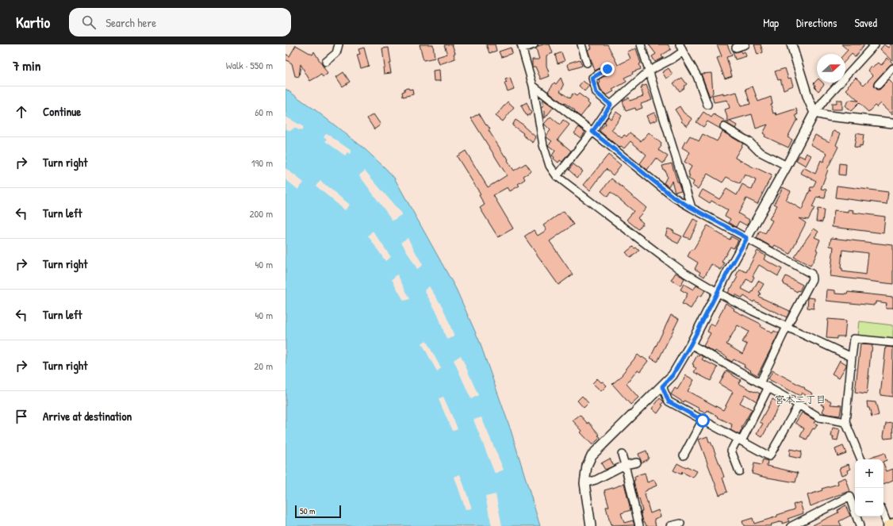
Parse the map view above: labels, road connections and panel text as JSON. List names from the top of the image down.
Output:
{
  "districts": ["宮本二丁目"],
  "scale_bar": "50 m",
  "north": "right",
  "page": {
    "header": "Kartio",
    "search": "Search here",
    "nav": ["Map", "Directions", "Saved"],
    "heading": ["7 min", "Walk · 550 m"],
    "list": [
      ["Continue", "60 m"],
      ["Turn right", "190 m"],
      ["Turn left", "200 m"],
      ["Turn right", "40 m"],
      ["Turn left", "40 m"],
      ["Turn right", "20 m"],
      "Arrive at destination"
    ],
    "map_buttons": ["+", "−"],
    "scale": "50 m"
  }
}
